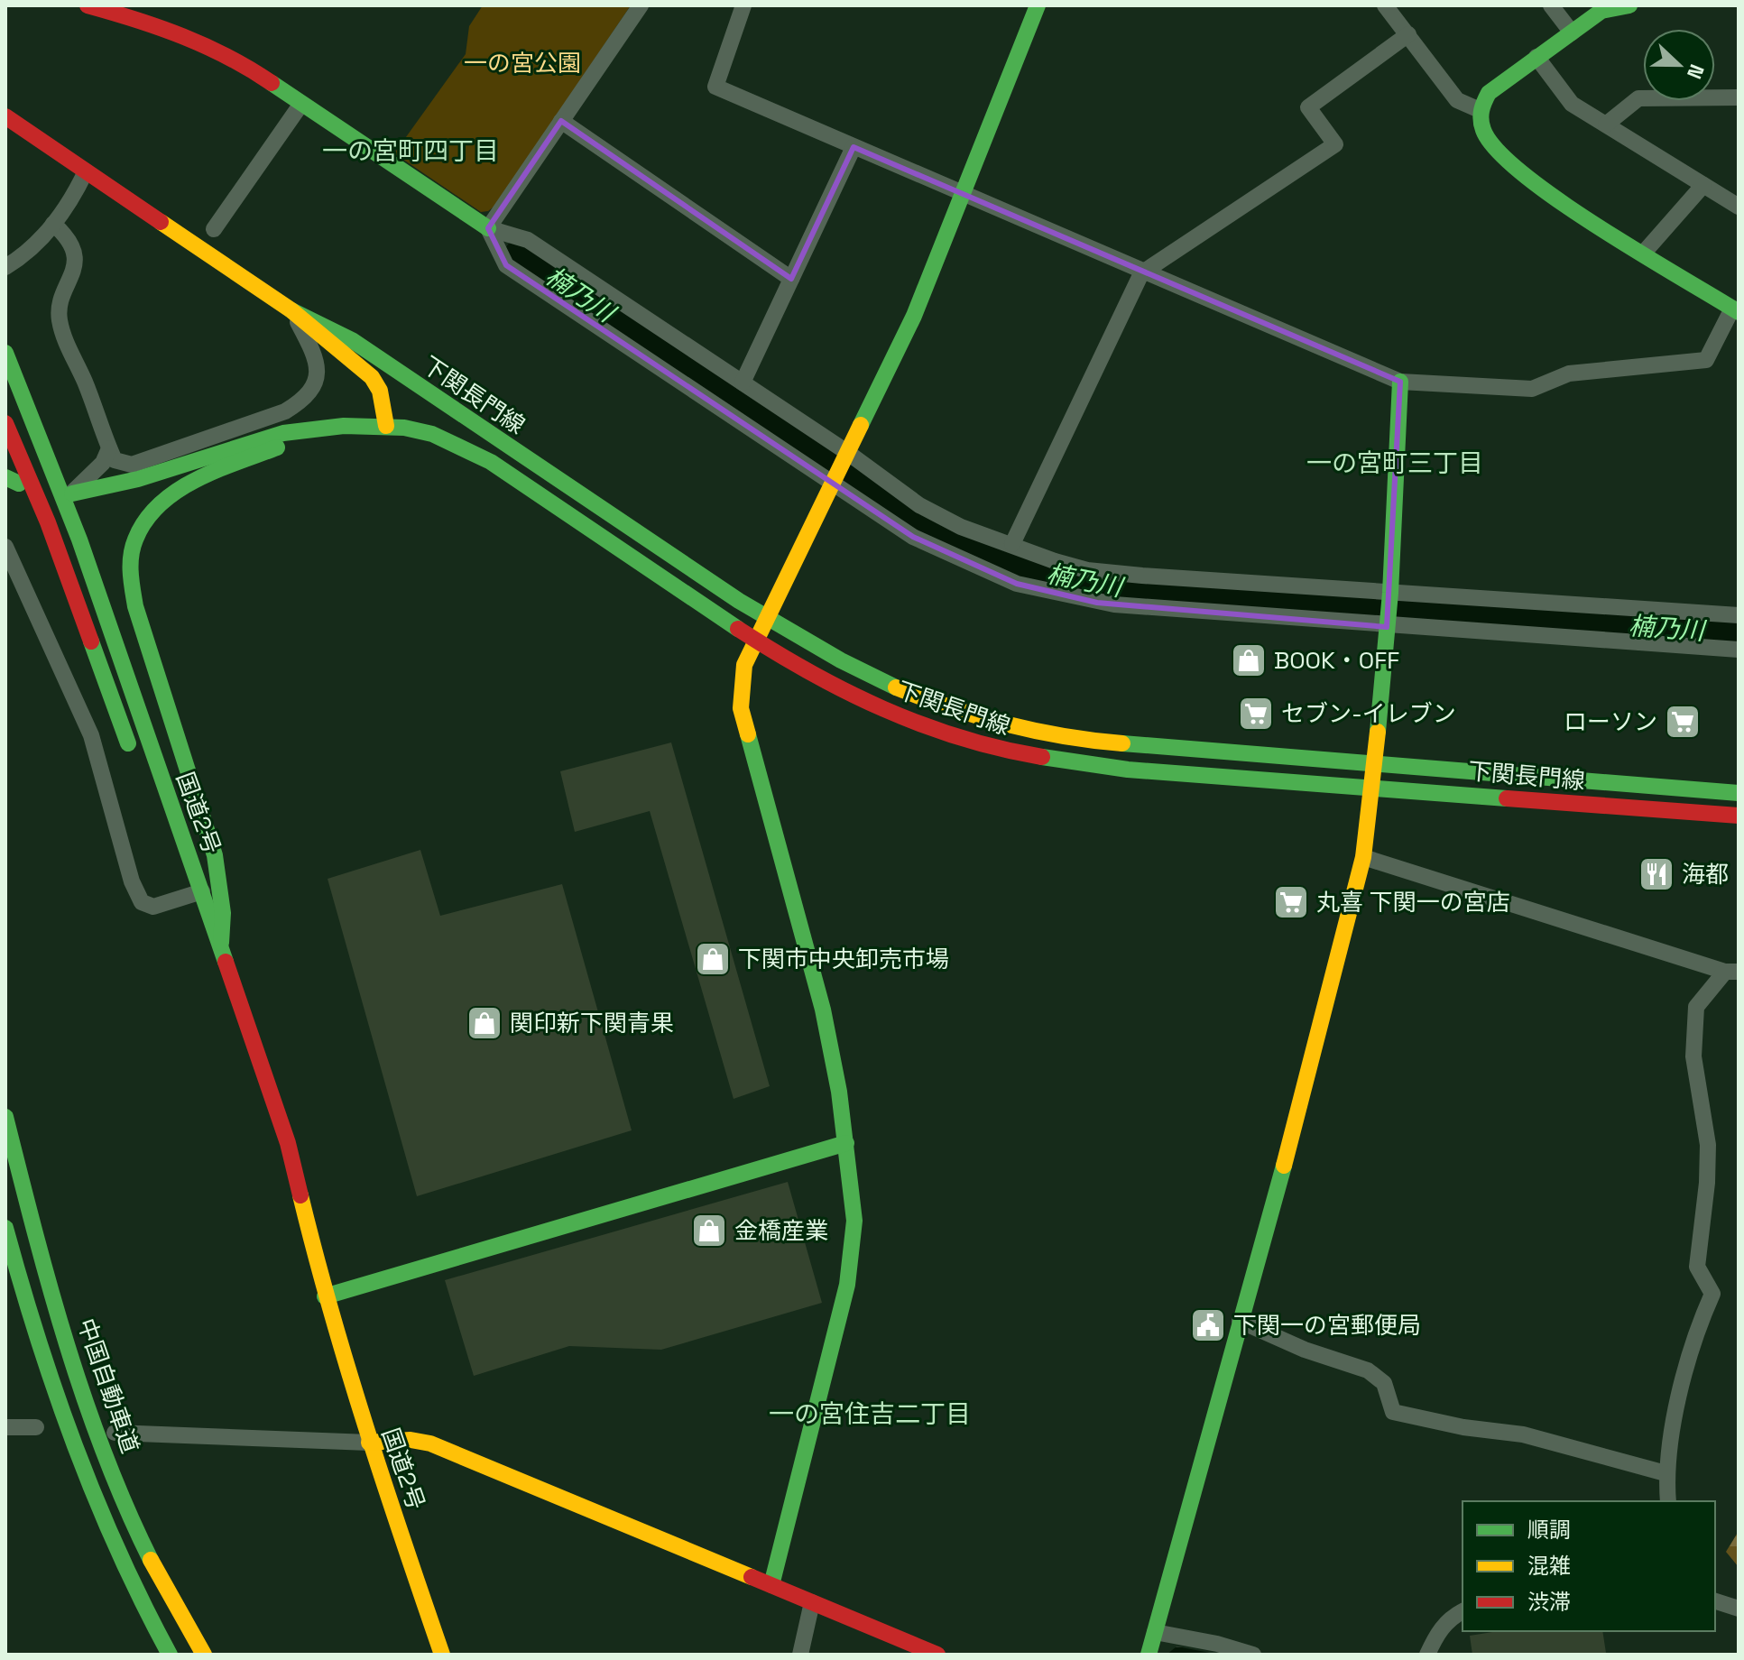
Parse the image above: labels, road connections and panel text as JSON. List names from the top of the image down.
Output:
{
  "streets": {
    "main road": ["下関長門線", "国道2号", "中国自動車道"]
  },
  "districts": ["一の宮町四丁目", "一の宮町三丁目", "一の宮住吉二丁目"],
  "water": ["楠乃川"],
  "parks": ["一の宮公園"],
  "places": {
    "shop": [
      "BOOK・OFF",
      "下関市中央卸売市場",
      "関印新下関青果",
      "金橋産業"
    ],
    "supermarket": ["セブン-イレブン", "ローソン", "丸喜 下関一の宮店"],
    "restaurant": ["海都"],
    "public building": ["下関一の宮郵便局"]
  },
  "legend": ["順調", "混雑", "渋滞"],
  "north": "right"
}
